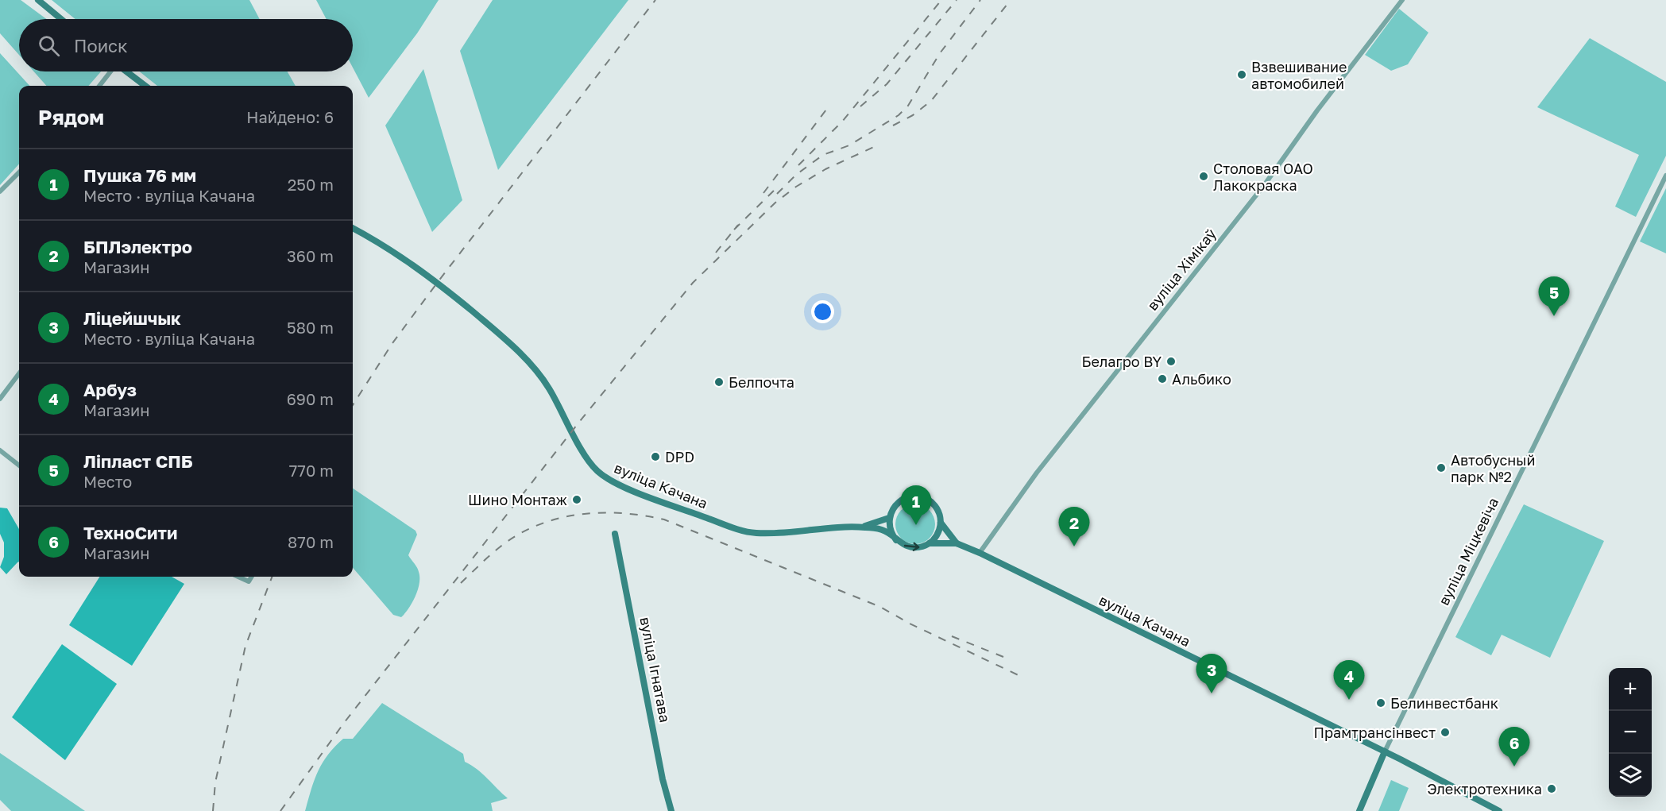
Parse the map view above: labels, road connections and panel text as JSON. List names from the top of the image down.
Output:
{
  "streets": {
    "main road": ["вуліца Качана", "вуліца Міцкевіча", "вуліца Ігнатава"],
    "street": ["вуліца Хімікаў"]
  },
  "crossings": [
    ["вуліца Хімікаў", "вуліца Качана"],
    ["вуліца Качана", "вуліца Міцкевіча"]
  ],
  "places": [
    "Взвешивание автомобилей",
    "Столовая ОАО Лакокраска",
    "Белагро BY",
    "Альбико",
    "Белпочта",
    "DPD",
    "Автобусный парк №2",
    "Шино Монтаж",
    "Белинвестбанк",
    "Прамтрансінвест",
    "Электротехника"
  ],
  "page": {
    "search": "Поиск",
    "heading": ["Рядом", "Найдено: 6"],
    "list": [
      {
        "mark": "1",
        "name": "Пушка 76 мм",
        "note": "Место · вуліца Качана",
        "value": "250 m"
      },
      {
        "mark": "2",
        "name": "БПЛэлектро",
        "note": "Магазин",
        "value": "360 m"
      },
      {
        "mark": "3",
        "name": "Ліцейшчык",
        "note": "Место · вуліца Качана",
        "value": "580 m"
      },
      {
        "mark": "4",
        "name": "Арбуз",
        "note": "Магазин",
        "value": "690 m"
      },
      {
        "mark": "5",
        "name": "Ліпласт СПБ",
        "note": "Место",
        "value": "770 m"
      },
      {
        "mark": "6",
        "name": "ТехноСити",
        "note": "Магазин",
        "value": "870 m"
      }
    ],
    "pins": [
      "5",
      "1",
      "2",
      "3",
      "4",
      "6"
    ],
    "map_buttons": ["+", "−"]
  }
}
